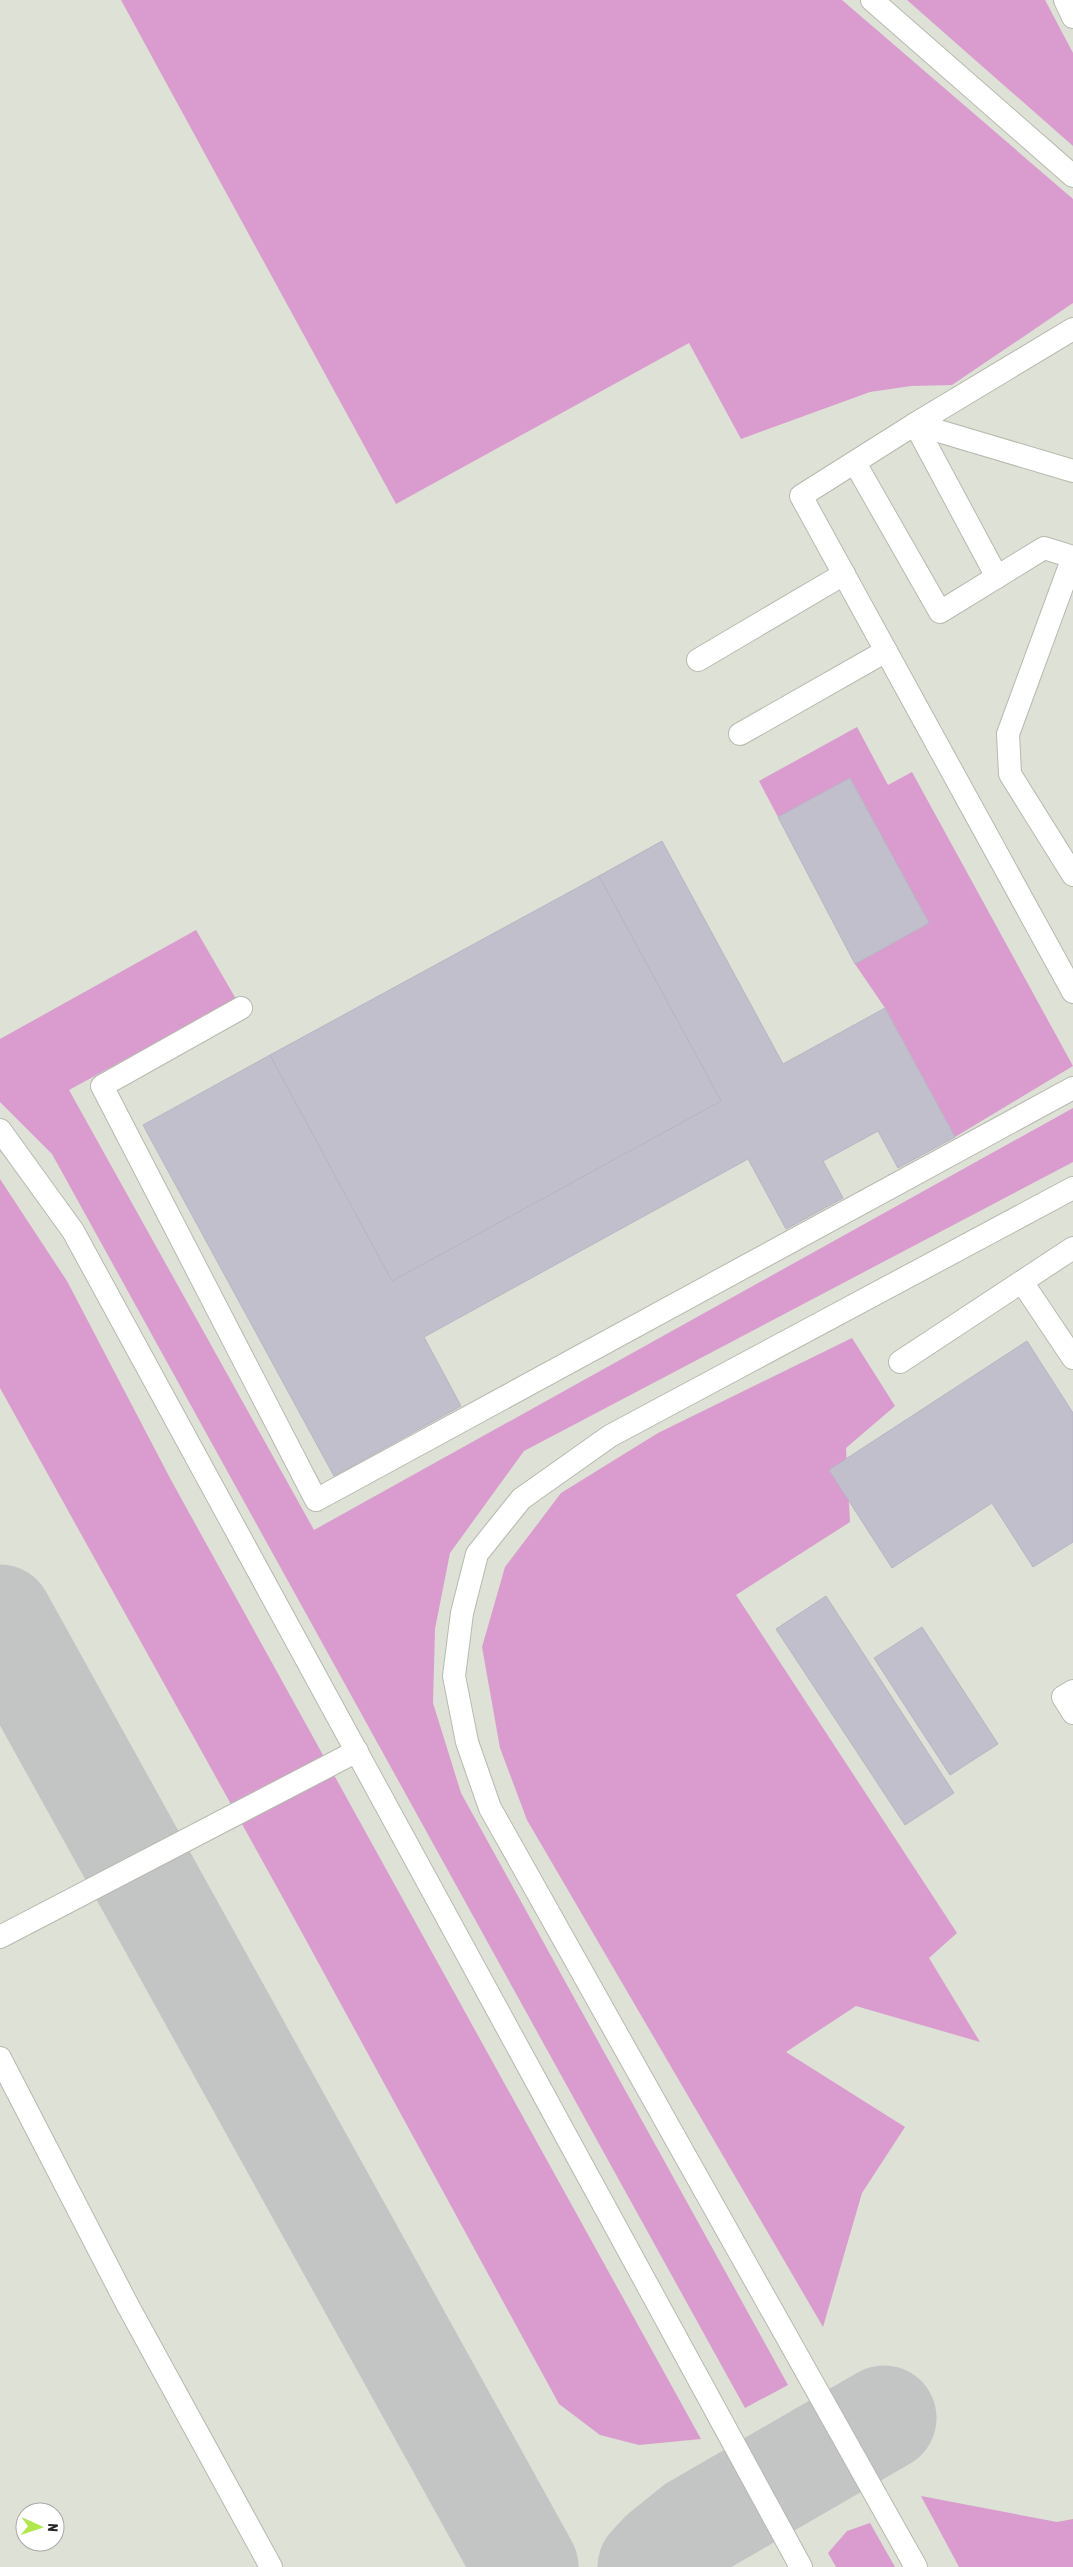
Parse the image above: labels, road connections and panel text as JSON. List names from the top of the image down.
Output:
{
  "north": "right"
}
